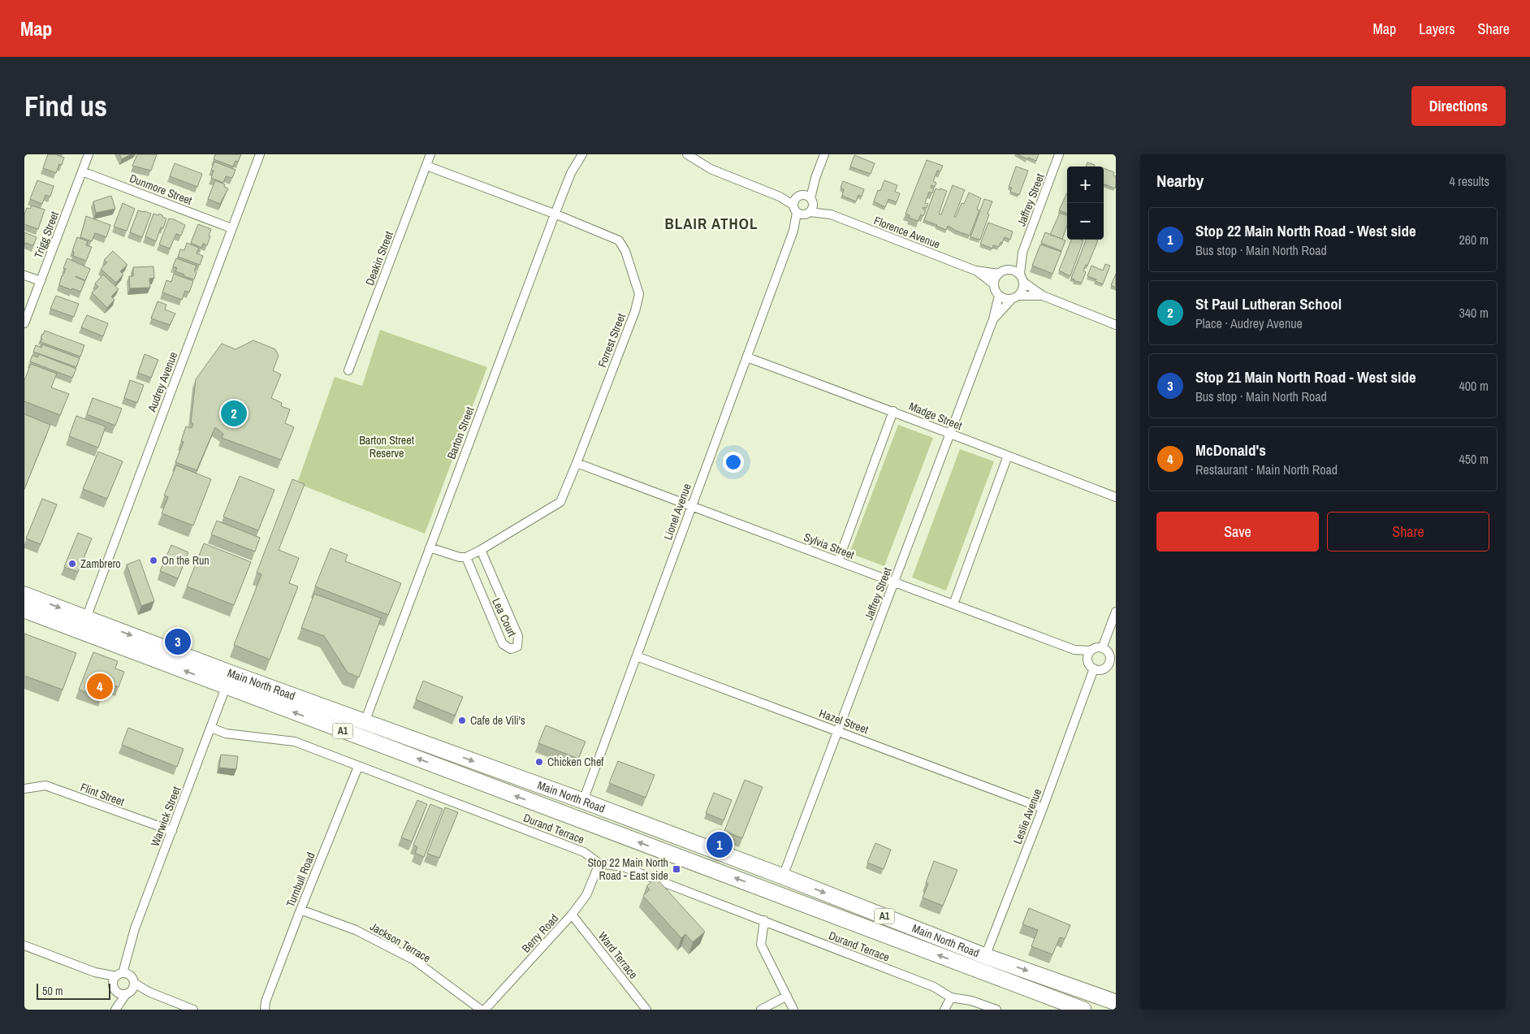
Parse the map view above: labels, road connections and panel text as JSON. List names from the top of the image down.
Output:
{
  "streets": {
    "highway": ["Main North Road", "A1"],
    "street": [
      "Dunmore Street",
      "Jaffrey Street",
      "Florence Avenue",
      "Trigg Street",
      "Deakin Street",
      "Forrest Street",
      "Audrey Avenue",
      "Madge Street",
      "Barton Street",
      "Lionel Avenue",
      "Sylvia Street",
      "Lea Court",
      "Hazel Street",
      "Flint Street",
      "Warwick Street",
      "Leslie Avenue",
      "Durand Terrace",
      "Turnbull Road",
      "Berry Road",
      "Jackson Terrace",
      "Ward Terrace"
    ]
  },
  "crossings": [
    ["Dunmore Street", "Trigg Street"],
    ["Dunmore Street", "Audrey Avenue"],
    ["Jaffrey Street", "Florence Avenue"],
    ["Jaffrey Street", "Madge Street"],
    ["Jaffrey Street", "Sylvia Street"],
    ["Jaffrey Street", "Main North Road"],
    ["Jaffrey Street", "Hazel Street"],
    ["Florence Avenue", "Lionel Avenue"],
    ["Deakin Street", "Forrest Street"],
    ["Forrest Street", "Barton Street"],
    ["Forrest Street", "Sylvia Street"],
    ["Forrest Street", "Lea Court"],
    ["Audrey Avenue", "Main North Road"],
    ["Madge Street", "Lionel Avenue"],
    ["Barton Street", "Main North Road"],
    ["Lionel Avenue", "Sylvia Street"],
    ["Lionel Avenue", "Main North Road"],
    ["Lionel Avenue", "Hazel Street"],
    ["Sylvia Street", "Leslie Avenue"],
    ["Main North Road", "Warwick Street"],
    ["Main North Road", "Leslie Avenue"],
    ["Hazel Street", "Leslie Avenue"],
    ["Flint Street", "Warwick Street"],
    ["Warwick Street", "Durand Terrace"],
    ["Durand Terrace", "Turnbull Road"],
    ["Durand Terrace", "Berry Road"],
    ["Turnbull Road", "Jackson Terrace"],
    ["Berry Road", "Ward Terrace"]
  ],
  "districts": ["BLAIR ATHOL"],
  "parks": ["Barton Street Reserve"],
  "places": {
    "other": [
      "On the Run",
      "Zambrero",
      "Cafe de Vili's",
      "Chicken Chef"
    ],
    "transit": ["Stop 22 Main North Road - East side"]
  },
  "scale_bar": "50 m",
  "page": {
    "header": "Map",
    "nav": ["Map", "Layers", "Share"],
    "buttons": [
      "Directions",
      ["Save", "Share"]
    ],
    "title": "Find us",
    "heading": ["Nearby", "4 results"],
    "map_buttons": ["+", "−"],
    "list": [
      {
        "mark": "1",
        "name": "Stop 22 Main North Road - West side",
        "note": "Bus stop · Main North Road",
        "value": "260 m"
      },
      {
        "mark": "2",
        "name": "St Paul Lutheran School",
        "note": "Place · Audrey Avenue",
        "value": "340 m"
      },
      {
        "mark": "3",
        "name": "Stop 21 Main North Road - West side",
        "note": "Bus stop · Main North Road",
        "value": "400 m"
      },
      {
        "mark": "4",
        "name": "McDonald's",
        "note": "Restaurant · Main North Road",
        "value": "450 m"
      }
    ],
    "pins": [
      "2",
      "3",
      "4",
      "1"
    ],
    "scale": "50 m"
  }
}
